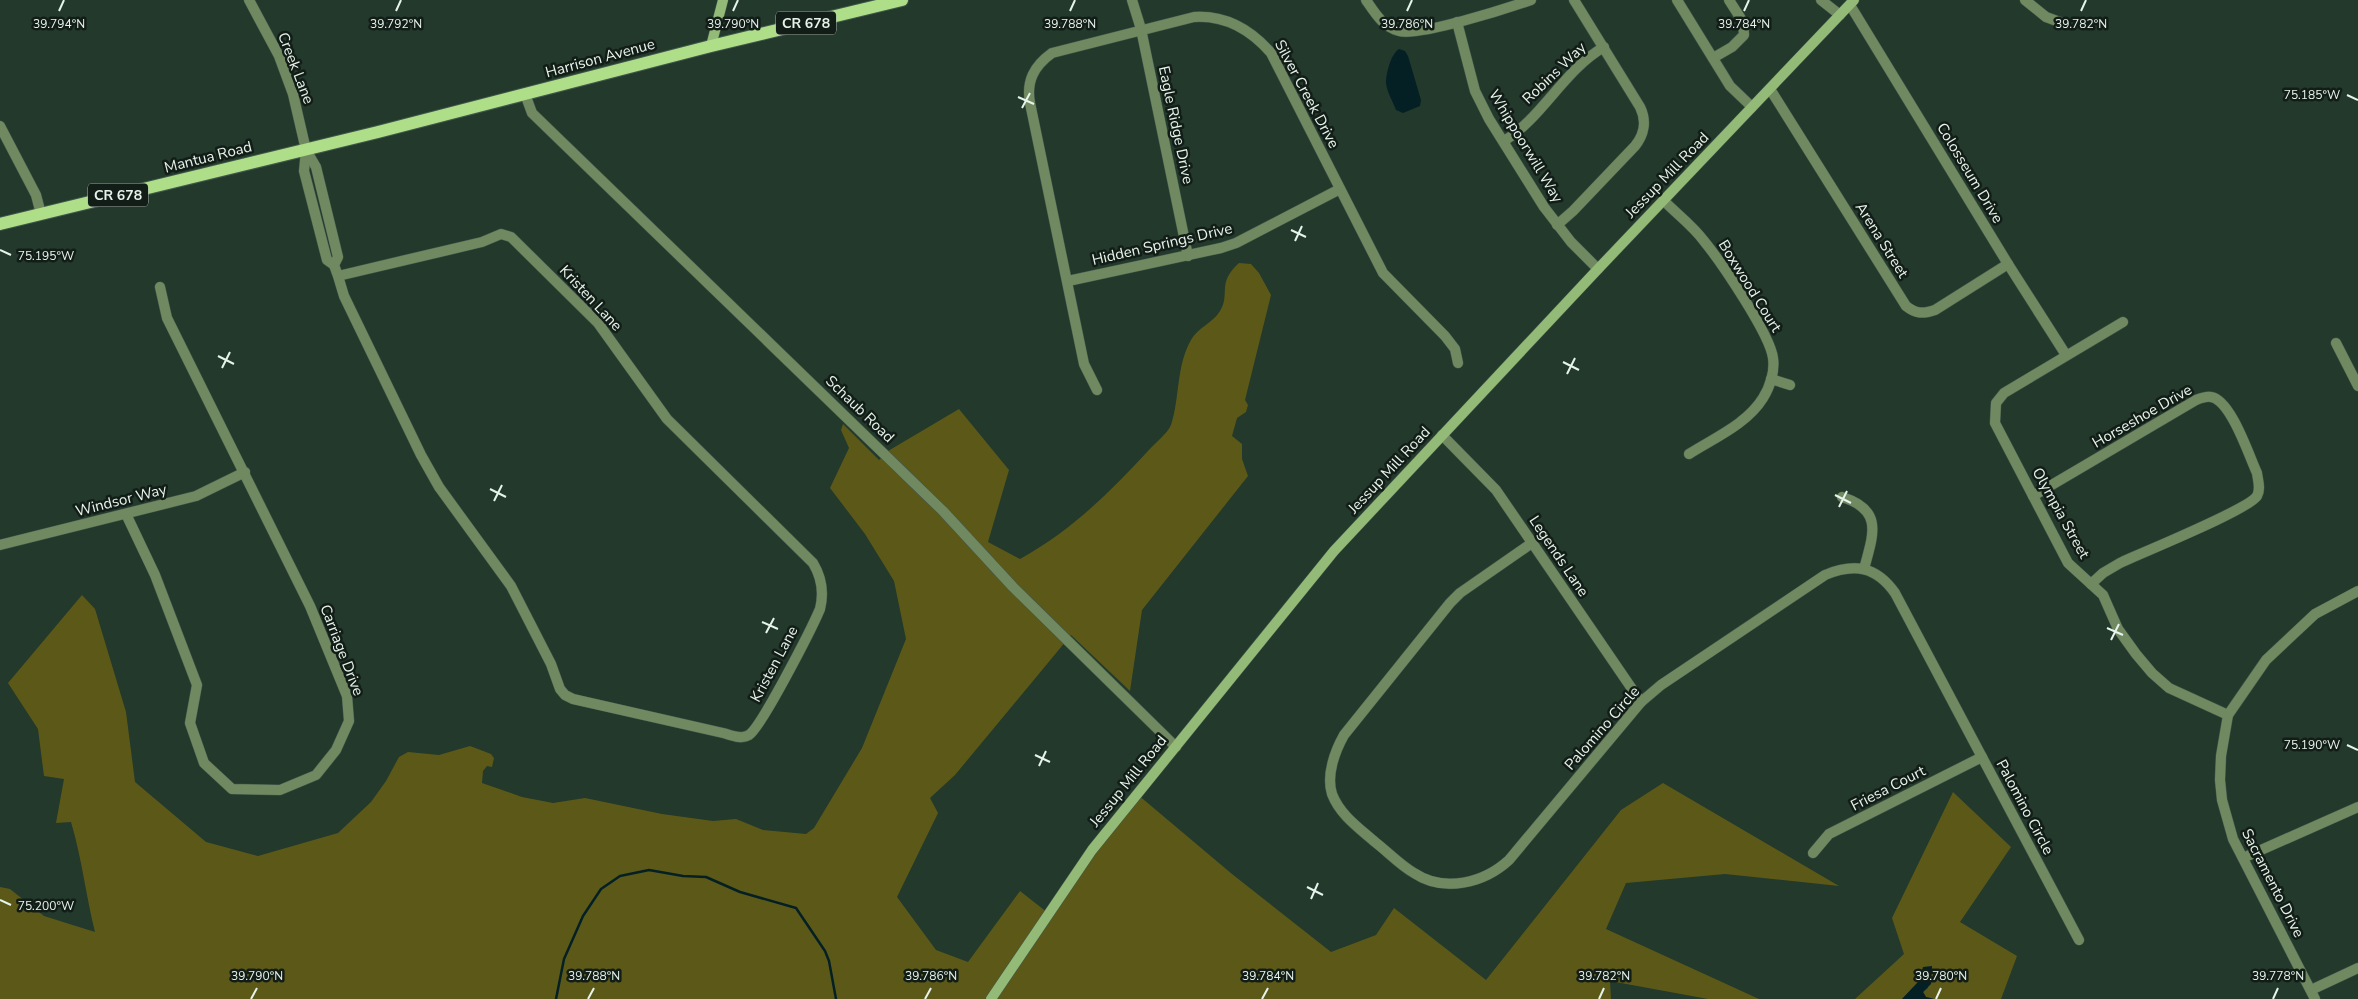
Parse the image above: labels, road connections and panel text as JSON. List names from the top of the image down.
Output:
{
  "streets": {
    "main road": ["CR 678", "Harrison Avenue", "Mantua Road"],
    "street": [
      "Creek Lane",
      "Robins Way",
      "Silver Creek Drive",
      "Eagle Ridge Drive",
      "Whippoorwill Way",
      "Colosseum Drive",
      "Jessup Mill Road",
      "Arena Street",
      "Hidden Springs Drive",
      "Boxwood Court",
      "Kristen Lane",
      "Schaub Road",
      "Horseshoe Drive",
      "Windsor Way",
      "Olympia Street",
      "Legends Lane",
      "Carriage Drive",
      "Palomino Circle",
      "Friesa Court",
      "Sacramento Drive"
    ]
  },
  "crossings": [
    ["Harrison Avenue", "Creek Lane"],
    ["Harrison Avenue", "Mantua Road"],
    ["Harrison Avenue", "Kristen Lane"],
    ["Harrison Avenue", "Schaub Road"],
    ["Creek Lane", "Mantua Road"],
    ["Creek Lane", "Kristen Lane"],
    ["Robins Way", "Whippoorwill Way"],
    ["Silver Creek Drive", "Eagle Ridge Drive"],
    ["Silver Creek Drive", "Hidden Springs Drive"],
    ["Eagle Ridge Drive", "Hidden Springs Drive"],
    ["Whippoorwill Way", "Jessup Mill Road"],
    ["Mantua Road", "Kristen Lane"],
    ["Colosseum Drive", "Jessup Mill Road"],
    ["Colosseum Drive", "Arena Street"],
    ["Colosseum Drive", "Olympia Street"],
    ["Jessup Mill Road", "Arena Street"],
    ["Jessup Mill Road", "Boxwood Court"],
    ["Jessup Mill Road", "Schaub Road"],
    ["Jessup Mill Road", "Legends Lane"],
    ["Horseshoe Drive", "Olympia Street"],
    ["Windsor Way", "Carriage Drive"],
    ["Olympia Street", "Sacramento Drive"],
    ["Legends Lane", "Palomino Circle"],
    ["Palomino Circle", "Friesa Court"]
  ],
  "coordinates": [
    "39.794°N",
    "39.792°N",
    "39.790°N",
    "39.788°N",
    "39.786°N",
    "39.784°N",
    "39.782°N",
    "75.185°W",
    "75.195°W",
    "75.190°W",
    "75.200°W",
    "39.780°N",
    "39.778°N"
  ]
}
